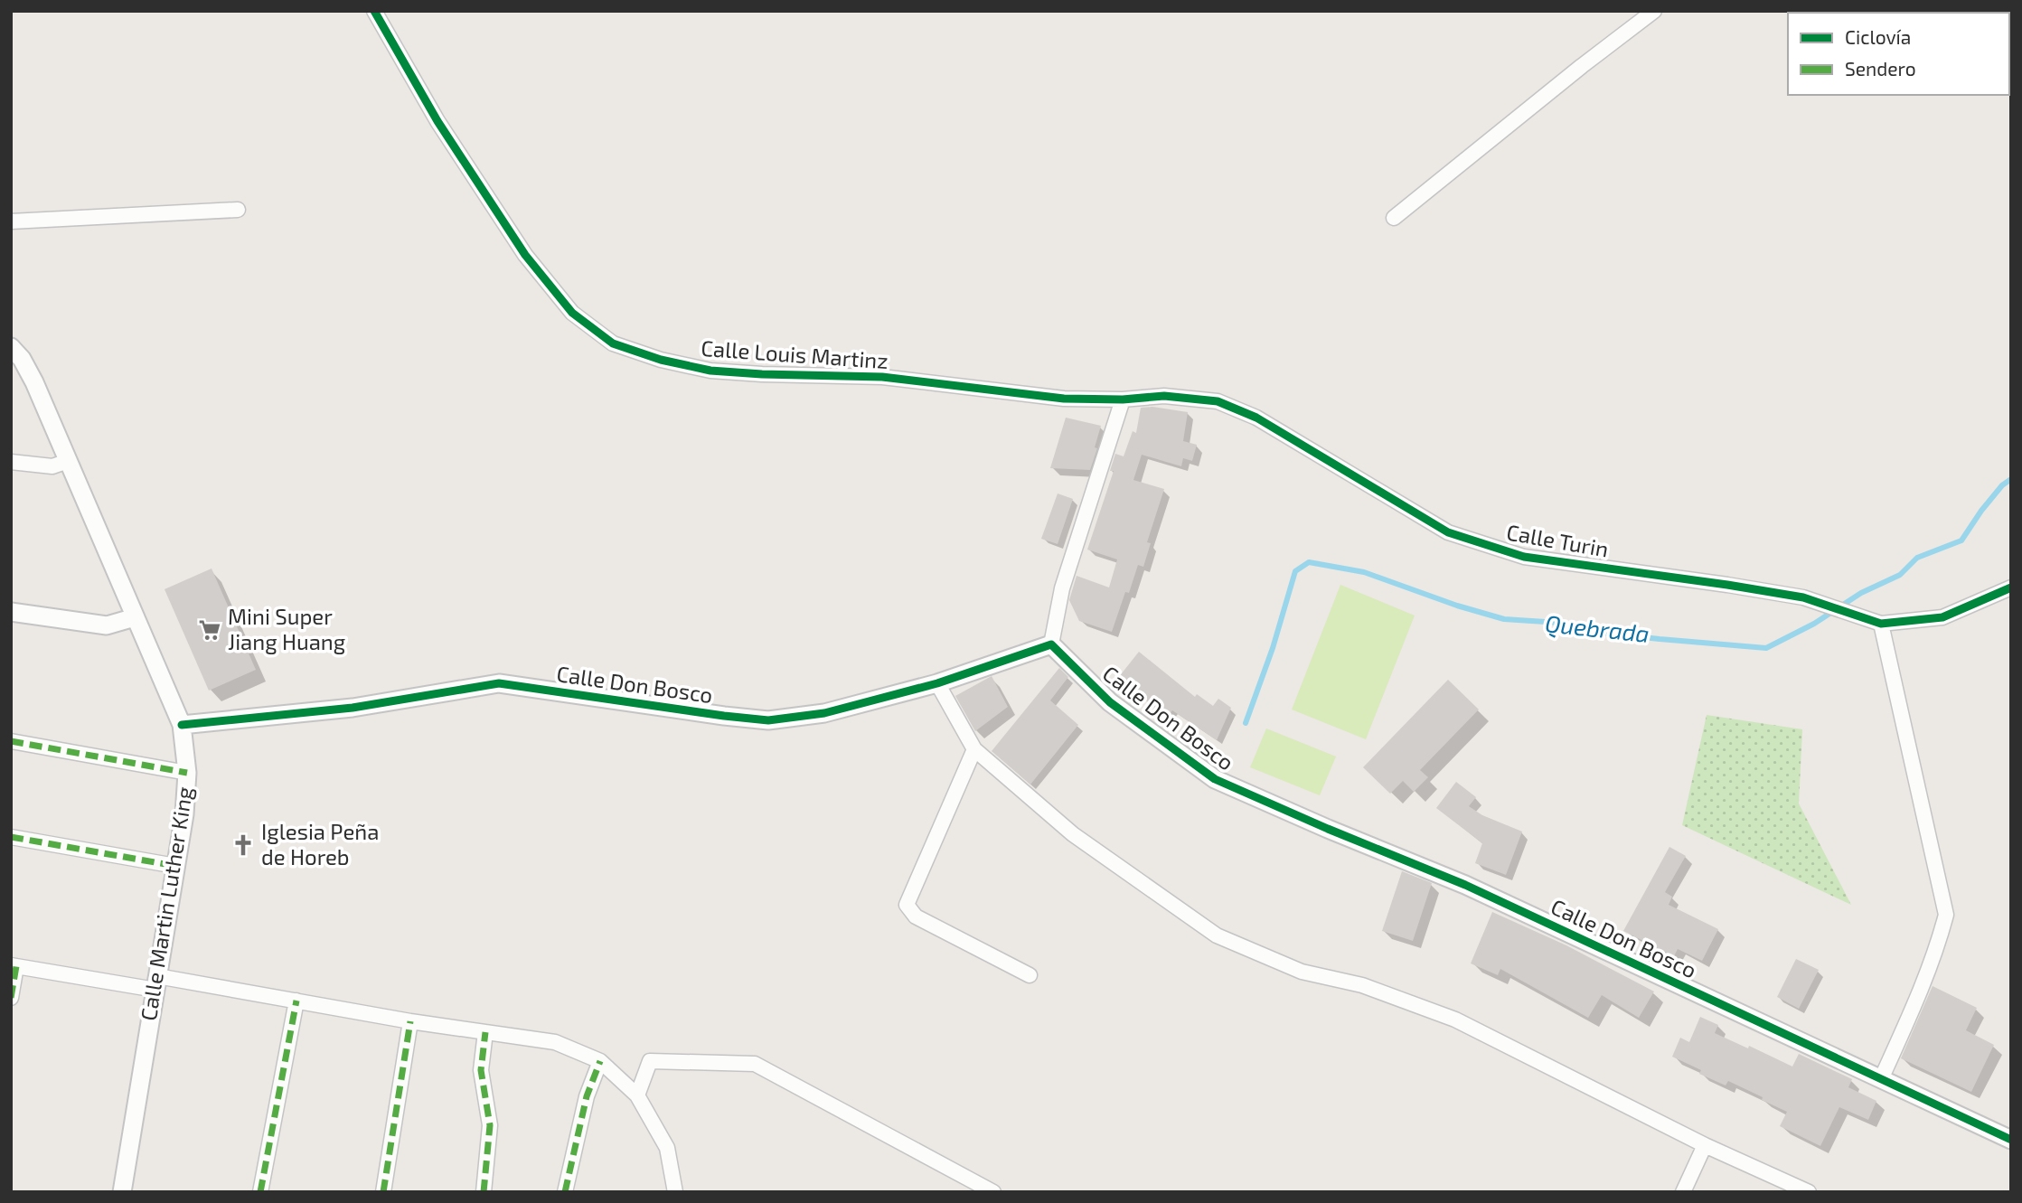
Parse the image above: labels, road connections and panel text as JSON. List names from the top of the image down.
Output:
{
  "streets": {
    "street": [
      "Calle Louis Martinz",
      "Calle Turin",
      "Calle Don Bosco",
      "Calle Martin Luther King"
    ]
  },
  "crossings": [
    ["Calle Louis Martinz", "Calle Turin"],
    ["Calle Don Bosco", "Calle Martin Luther King"]
  ],
  "water": ["Quebrada"],
  "places": {
    "supermarket": ["Mini Super Jiang Huang"],
    "church": ["Iglesia Peña de Horeb"]
  },
  "legend": ["Ciclovía", "Sendero"]
}
